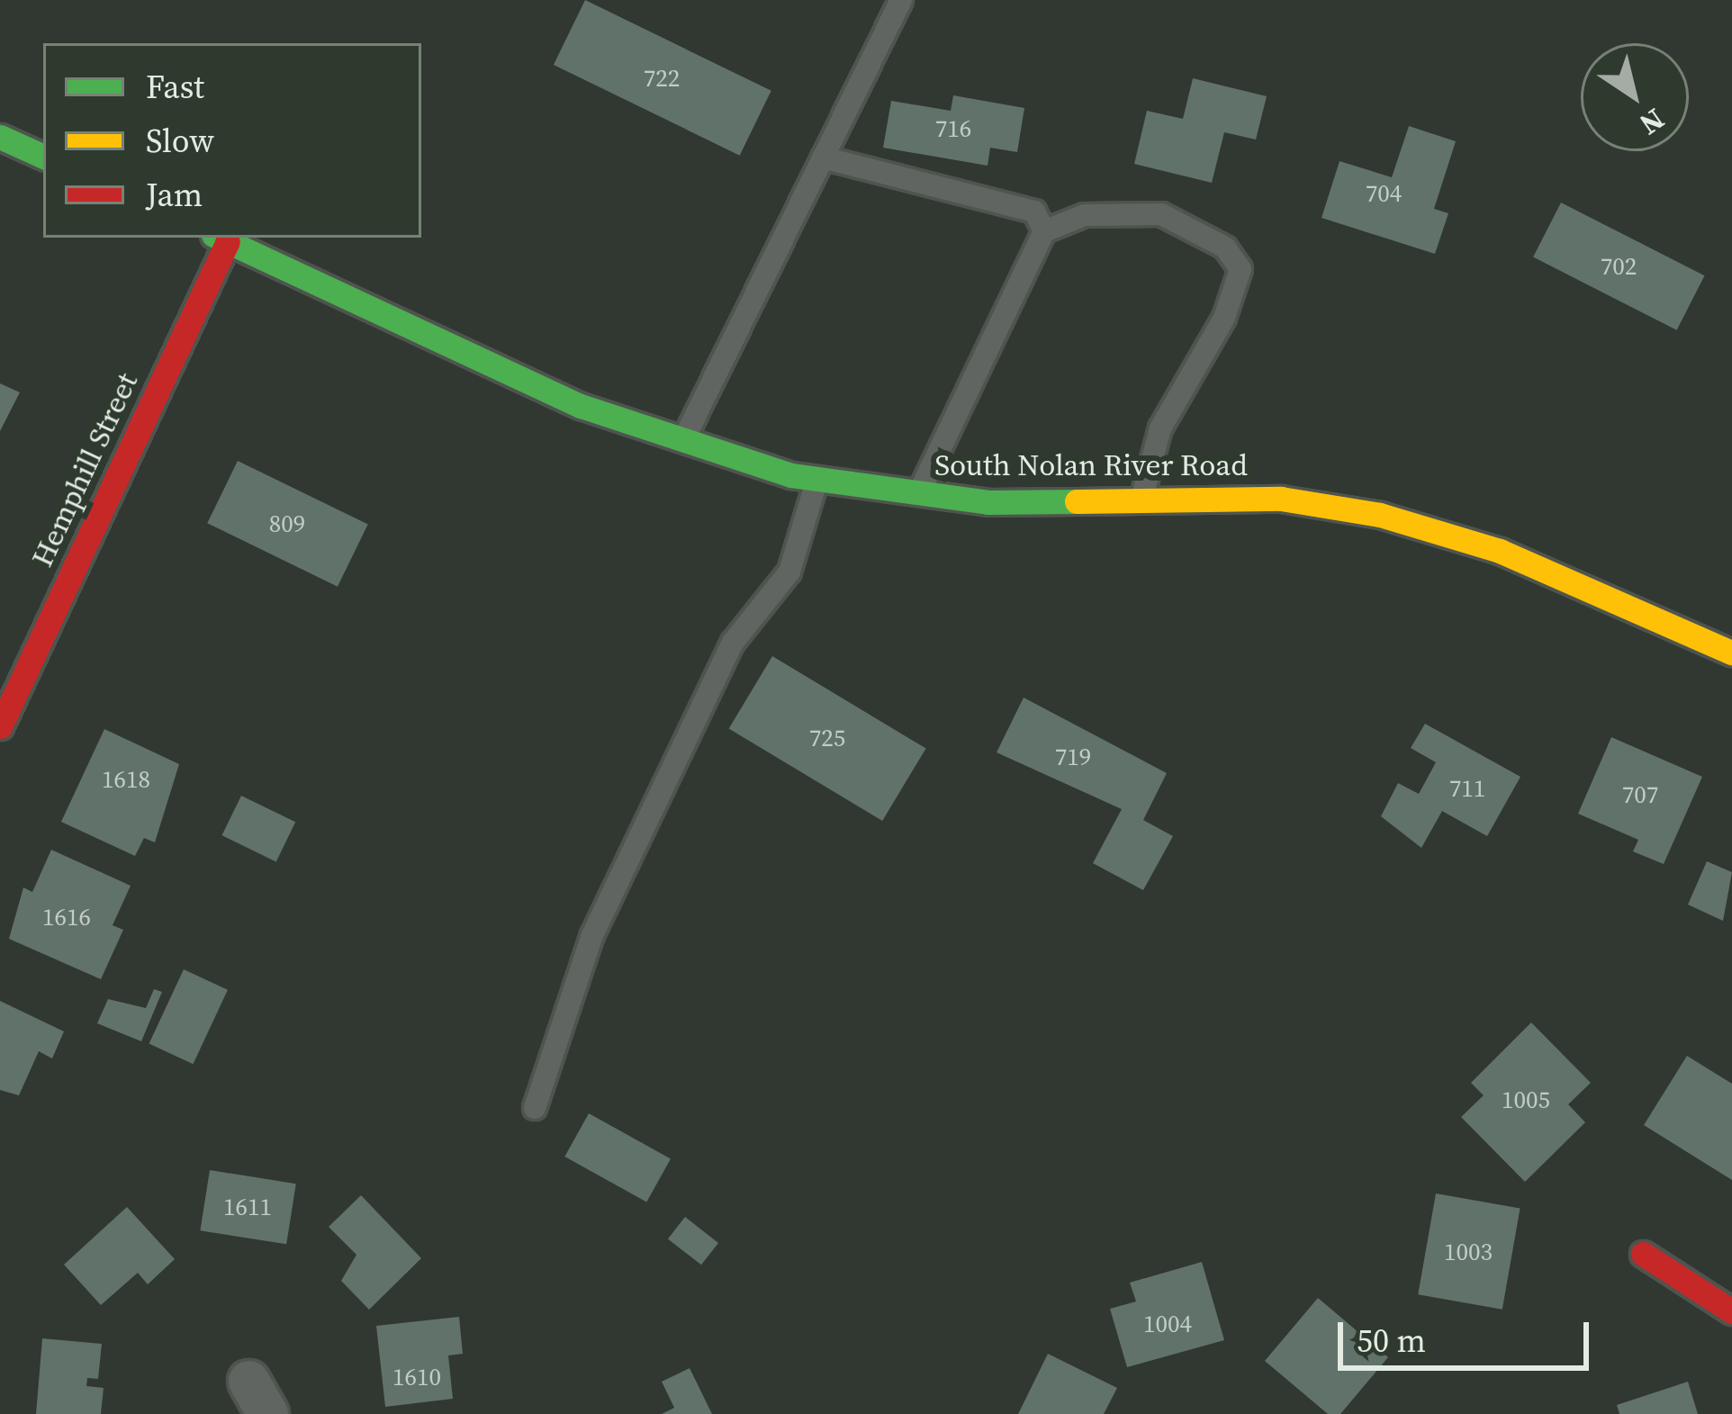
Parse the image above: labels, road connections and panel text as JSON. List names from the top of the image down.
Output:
{
  "streets": {
    "main road": ["South Nolan River Road", "Hemphill Street"]
  },
  "crossings": [
    ["South Nolan River Road", "Hemphill Street"]
  ],
  "house_numbers": [
    "722",
    "716",
    "704",
    "702",
    "809",
    "725",
    "719",
    "1618",
    "711",
    "707",
    "1616",
    "1005",
    "1611",
    "1003",
    "1004",
    "1610"
  ],
  "legend": ["Fast", "Slow", "Jam"],
  "scale_bar": "50 m",
  "north": "bottom right"
}
